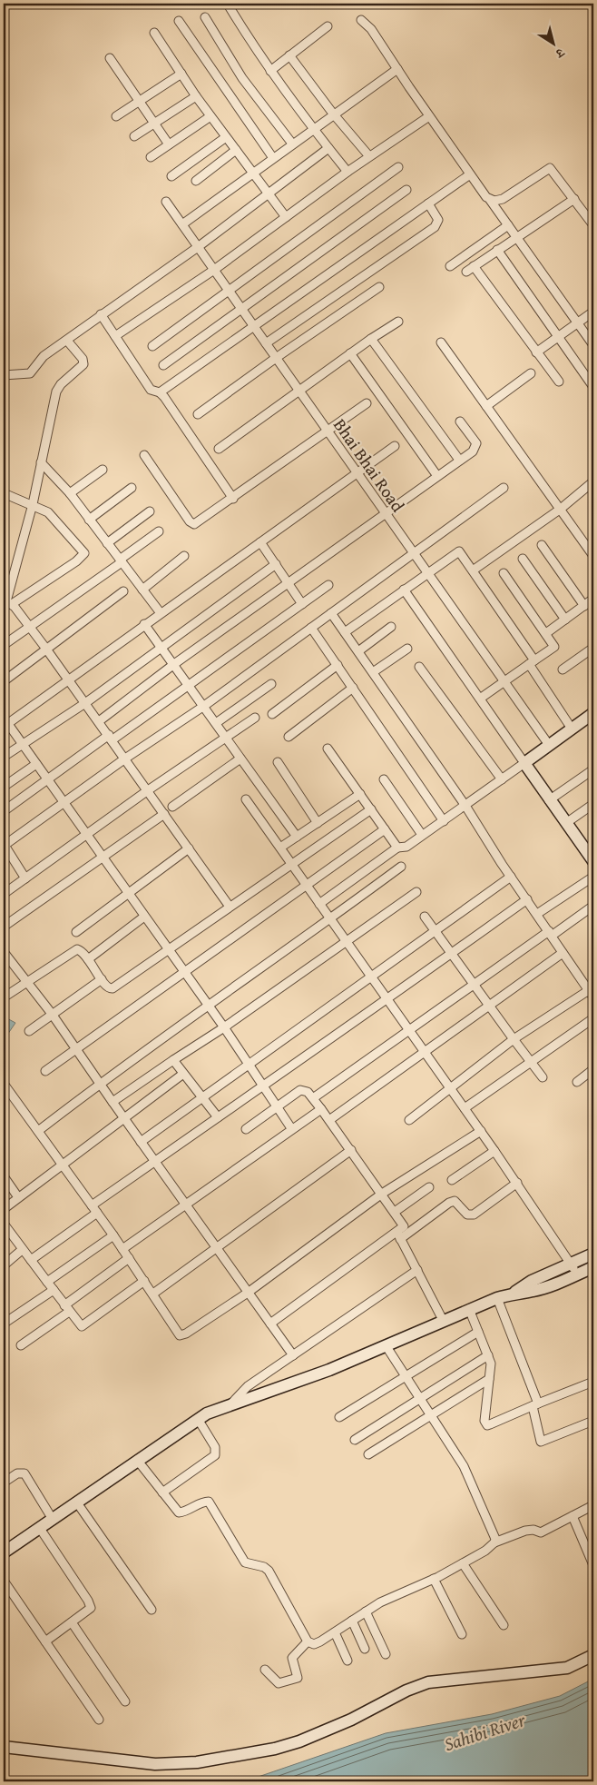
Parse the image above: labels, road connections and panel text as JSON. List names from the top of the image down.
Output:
{
  "streets": {
    "street": ["Bhai Bhai Road"]
  },
  "water": ["Sahibi River"],
  "north": "bottom right"
}
